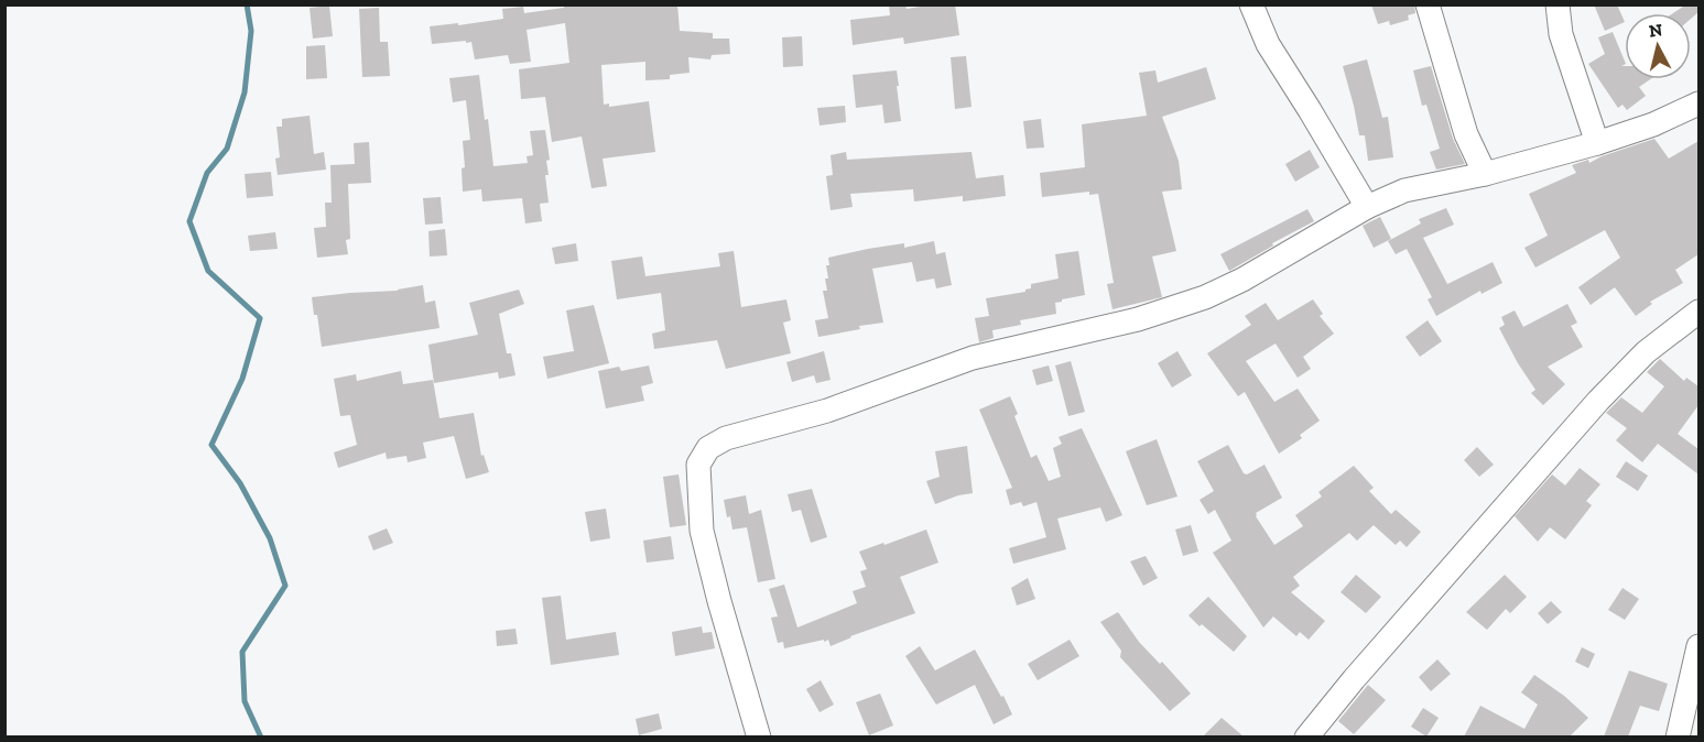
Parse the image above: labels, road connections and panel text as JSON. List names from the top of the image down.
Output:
{
  "north": "top"
}
